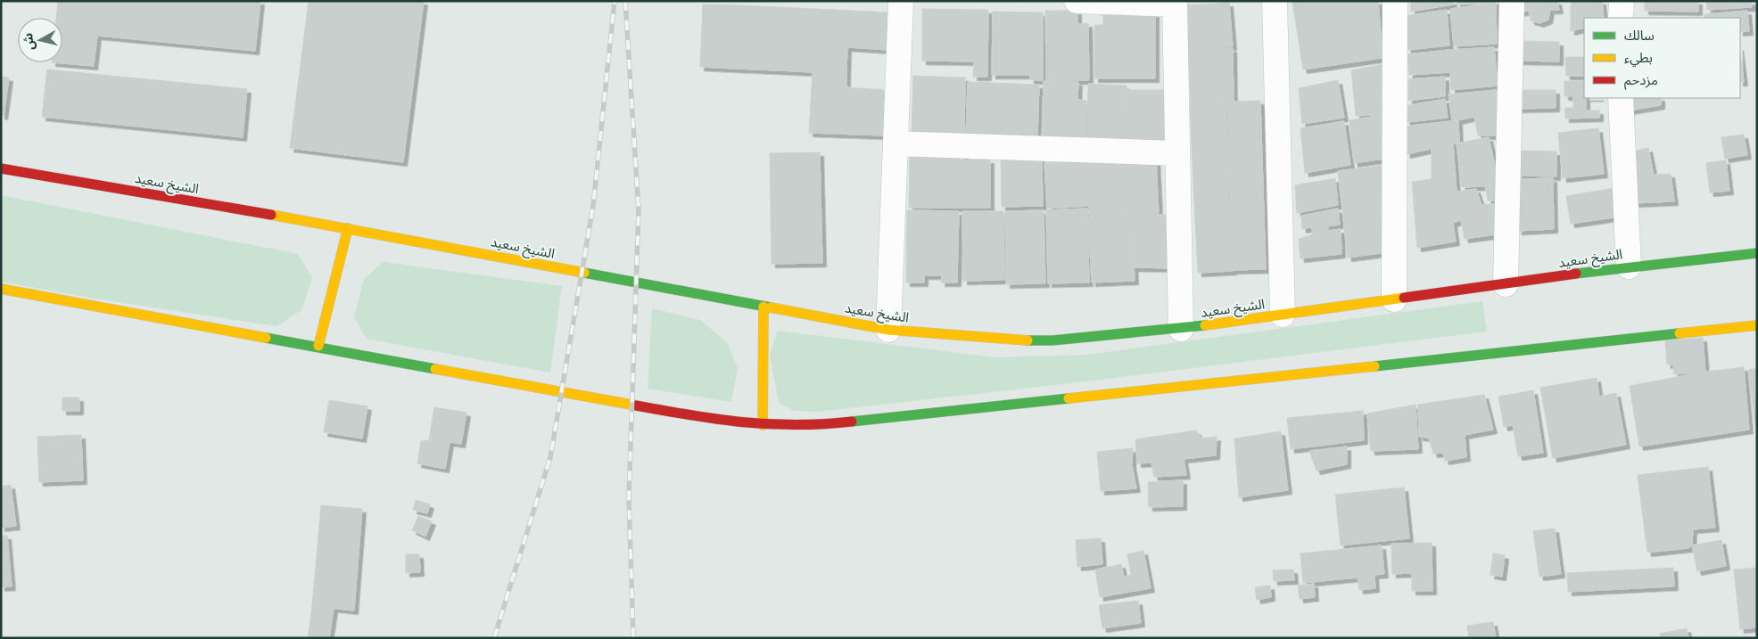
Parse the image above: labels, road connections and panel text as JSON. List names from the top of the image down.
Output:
{
  "streets": {
    "main road": ["الشيخ سعيد"]
  },
  "legend": ["سالك", "بطيء", "مزدحم"],
  "north": "left"
}
